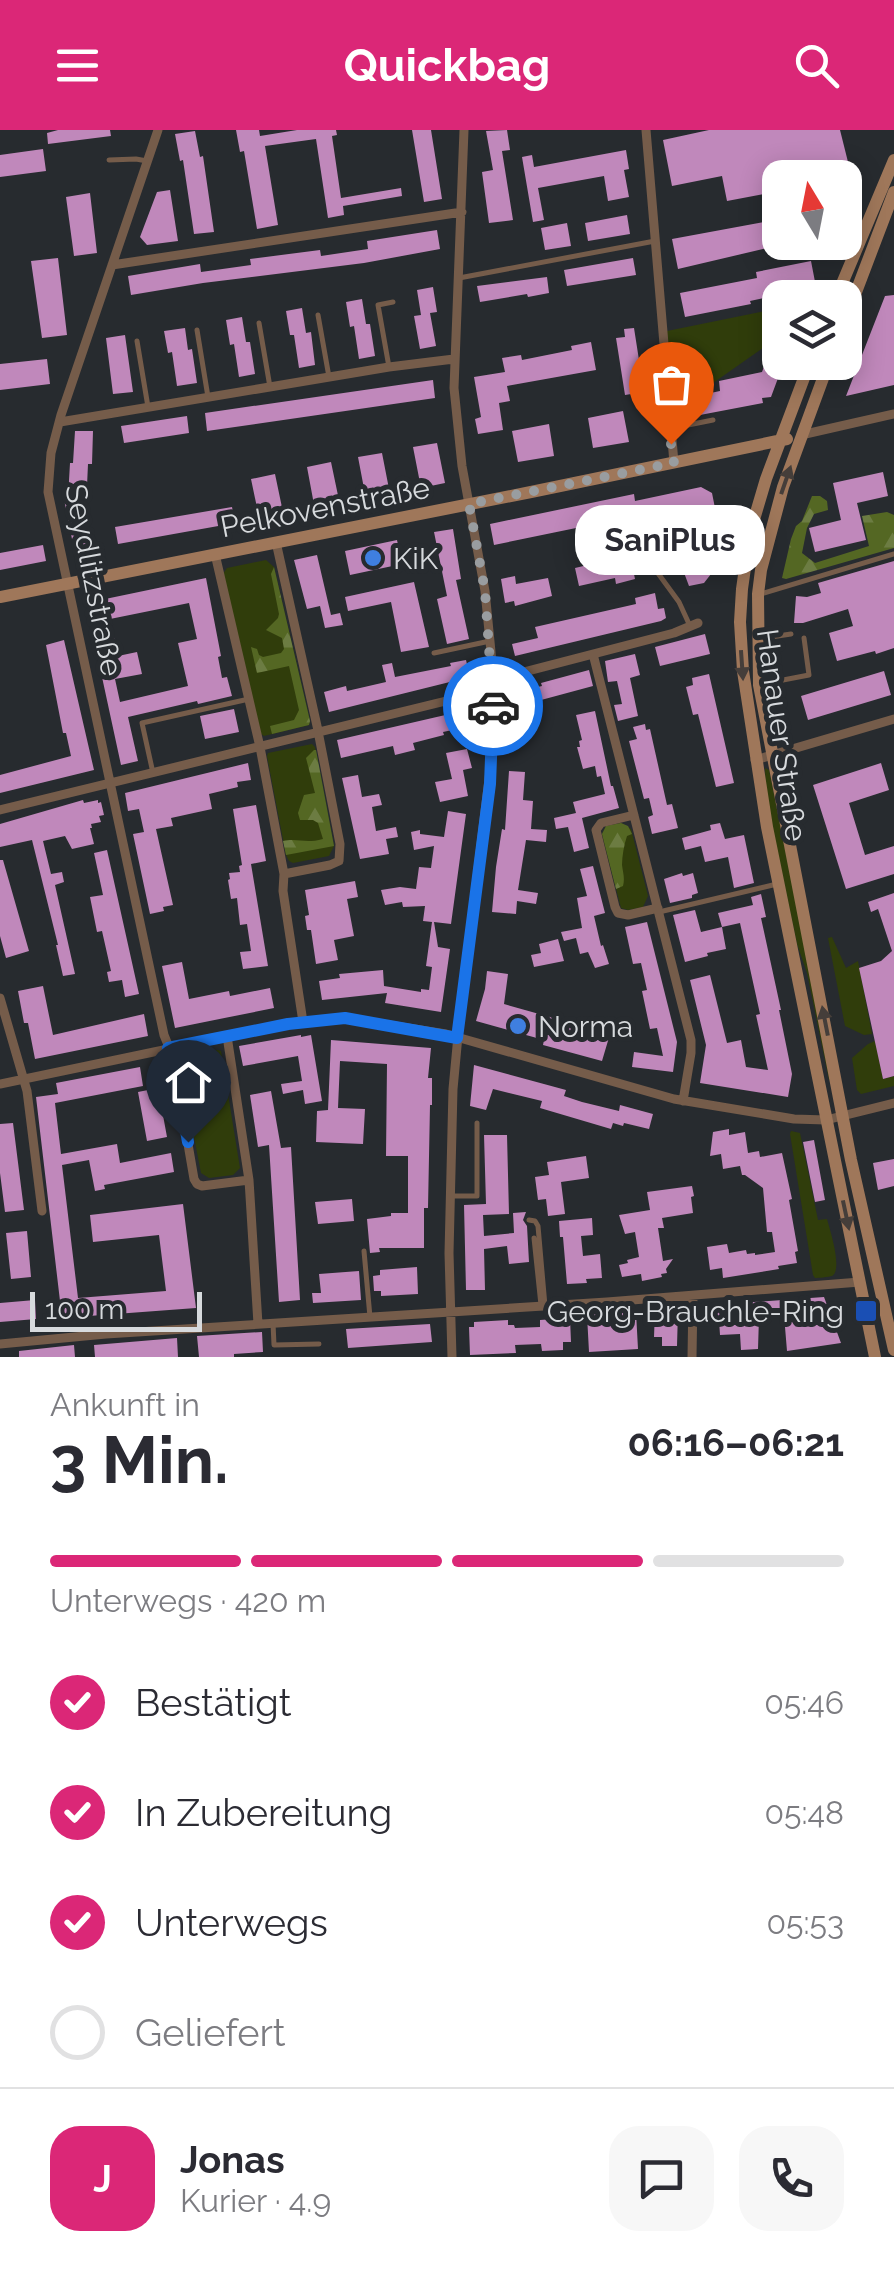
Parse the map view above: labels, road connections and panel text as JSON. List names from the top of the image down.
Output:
{
  "streets": {
    "main road": ["Pelkovenstraße", "Hanauer Straße"],
    "street": ["Seydlitzstraße"]
  },
  "crossings": [
    ["Pelkovenstraße", "Seydlitzstraße"],
    ["Pelkovenstraße", "Hanauer Straße"]
  ],
  "places": {
    "other": ["SaniPlus", "KiK", "Norma"],
    "transit": ["Georg-Brauchle-Ring"]
  },
  "scale_bar": "100 m",
  "north": "top",
  "page": {
    "header": "Quickbag",
    "bubble": "SaniPlus",
    "scale": "100 m",
    "heading": ["3 Min.", "Ankunft in", "06:16–06:21"],
    "panel": ["Jonas", "Kurier · 4.9"],
    "bar": "Unterwegs · 420 m",
    "list": [
      ["Bestätigt", "05:46"],
      ["In Zubereitung", "05:48"],
      ["Unterwegs", "05:53"],
      "Geliefert"
    ],
    "round": "J"
  }
}
